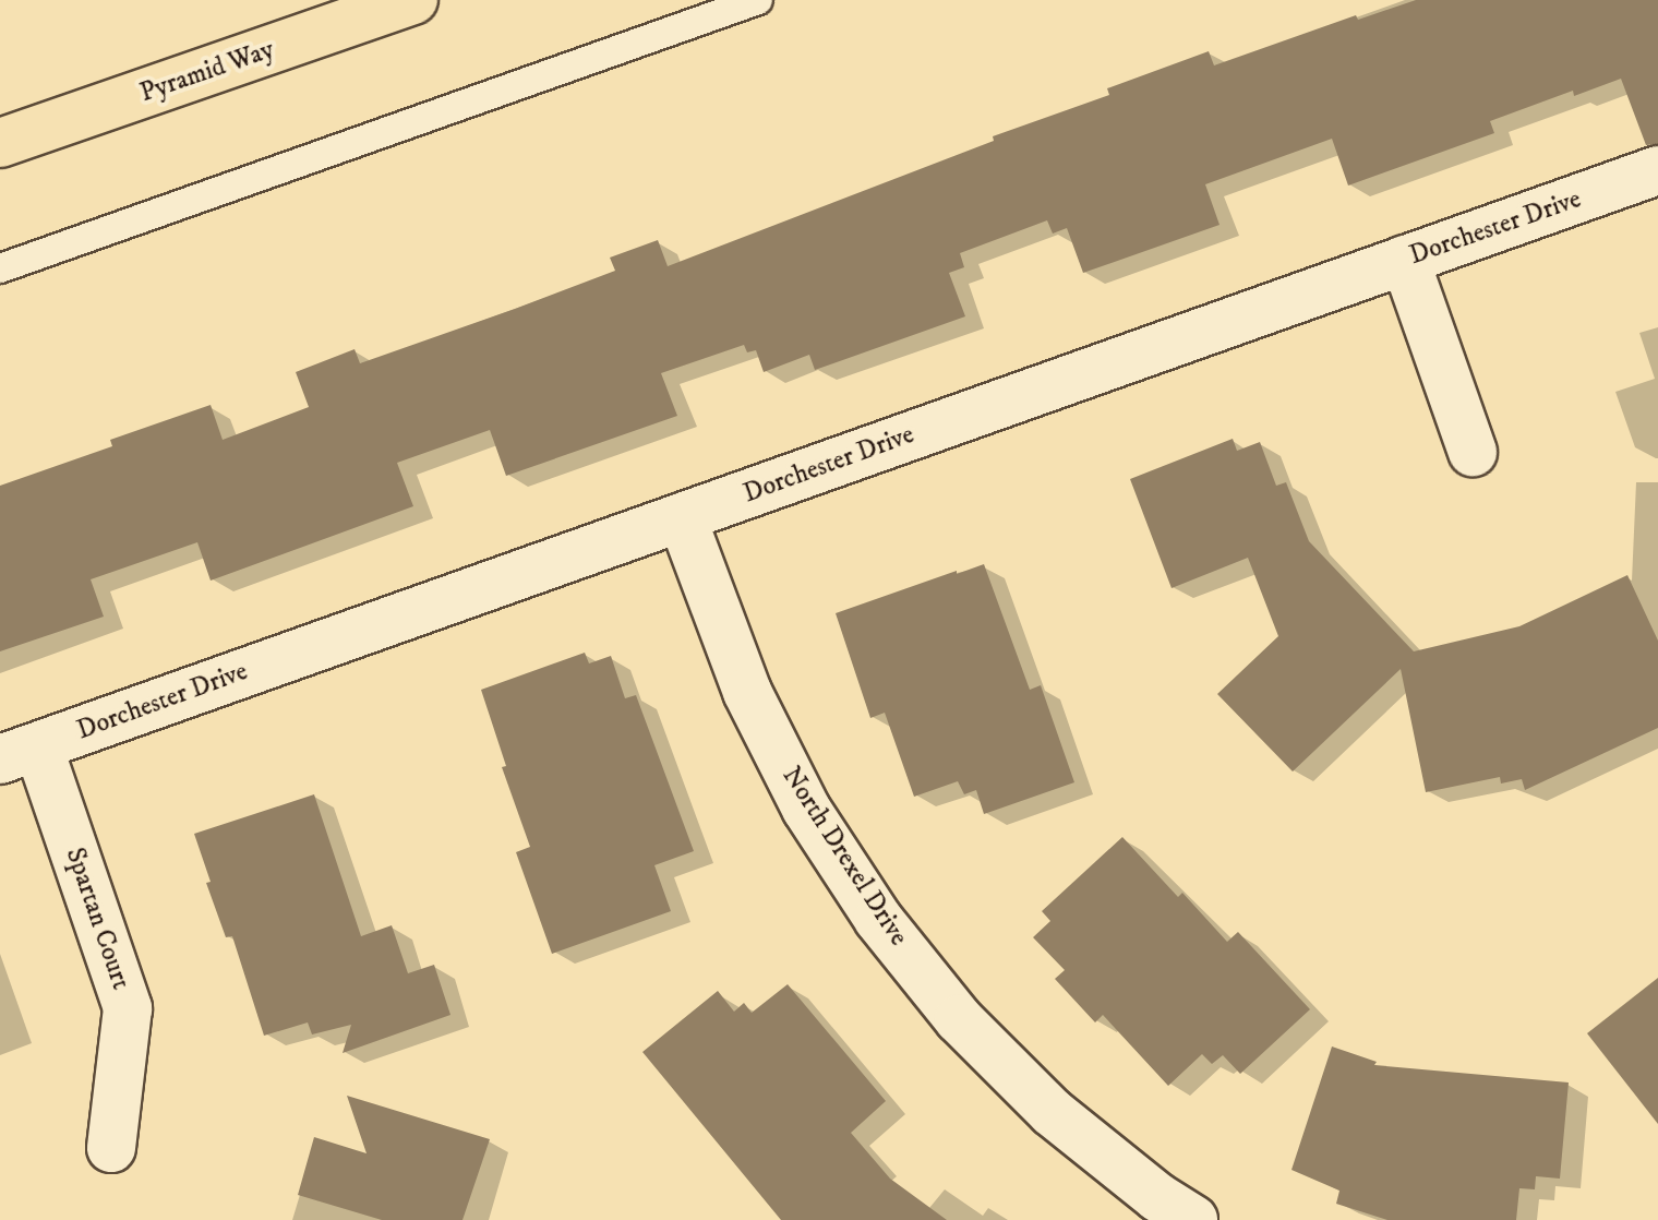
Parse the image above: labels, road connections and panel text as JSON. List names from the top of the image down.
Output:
{
  "streets": {
    "main road": ["Pyramid Way"],
    "street": ["Dorchester Drive", "North Drexel Drive", "Spartan Court"]
  },
  "crossings": [
    ["Dorchester Drive", "North Drexel Drive"],
    ["Dorchester Drive", "Spartan Court"]
  ]
}
